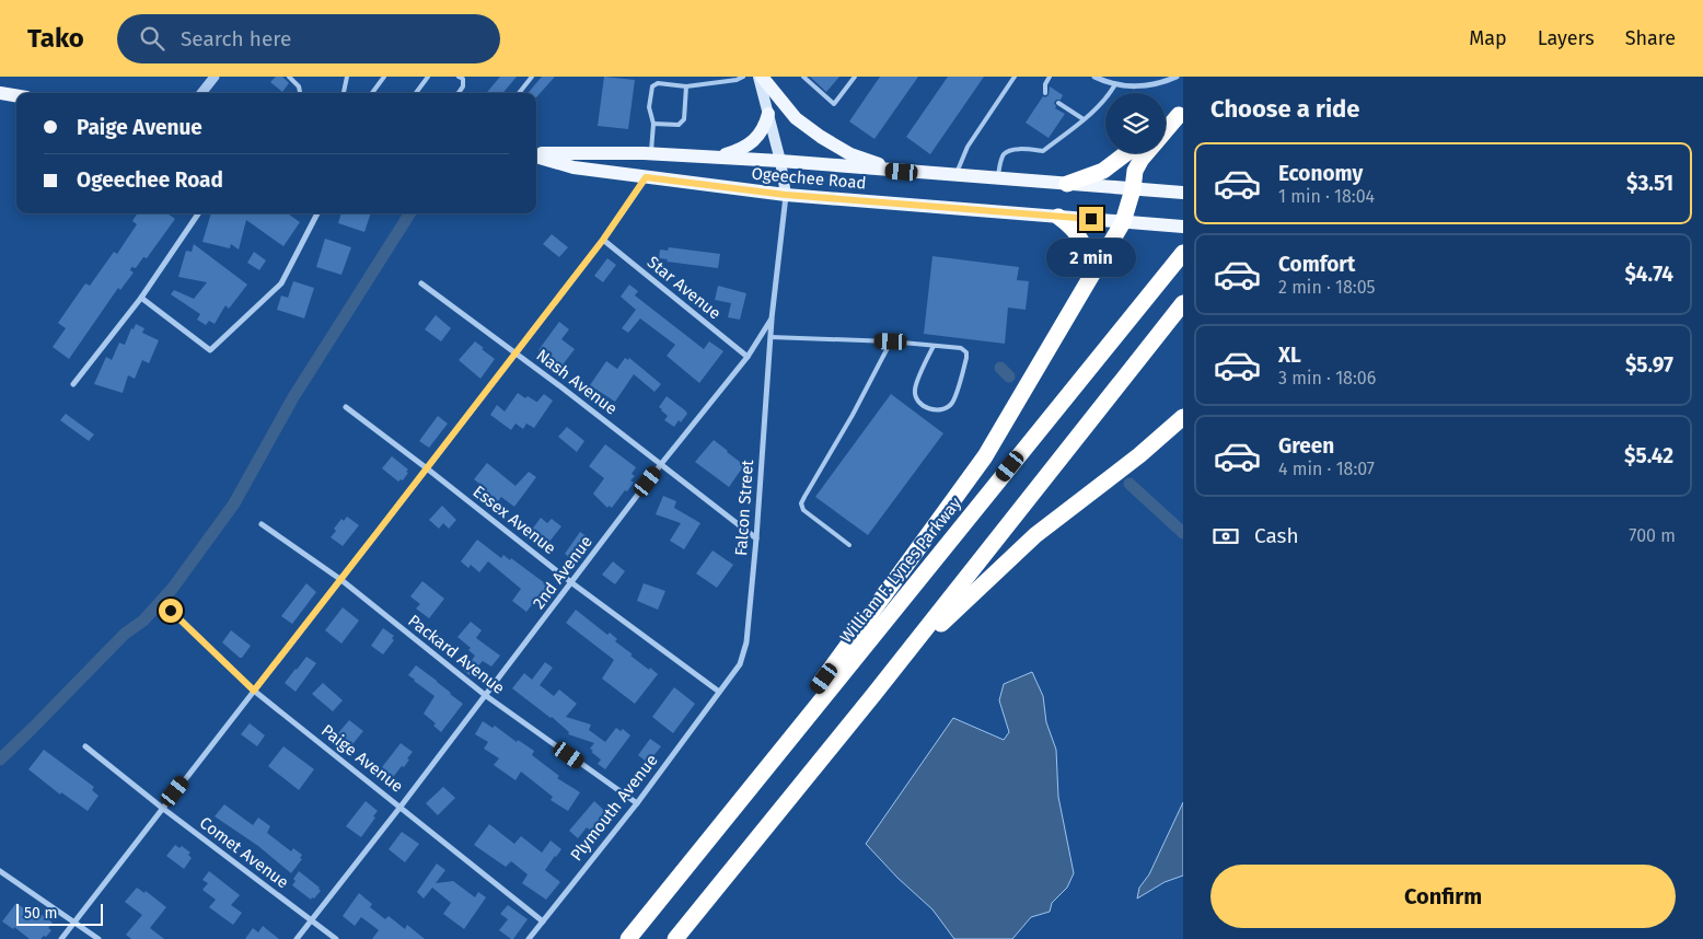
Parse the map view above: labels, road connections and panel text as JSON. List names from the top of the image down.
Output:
{
  "streets": {
    "highway": ["William F. Lynes Parkway"],
    "main road": ["Ogeechee Road"],
    "street": [
      "Star Avenue",
      "Nash Avenue",
      "Falcon Street",
      "Essex Avenue",
      "2nd Avenue",
      "Packard Avenue",
      "Paige Avenue",
      "Plymouth Avenue",
      "Comet Avenue"
    ]
  },
  "crossings": [
    ["Ogeechee Road", "2nd Avenue"],
    ["Star Avenue", "2nd Avenue"],
    ["Nash Avenue", "Falcon Street"],
    ["Nash Avenue", "2nd Avenue"],
    ["Falcon Street", "Essex Avenue"],
    ["Falcon Street", "2nd Avenue"],
    ["Falcon Street", "Plymouth Avenue"],
    ["Essex Avenue", "2nd Avenue"],
    ["Essex Avenue", "Plymouth Avenue"],
    ["2nd Avenue", "Packard Avenue"],
    ["2nd Avenue", "Paige Avenue"],
    ["2nd Avenue", "Comet Avenue"],
    ["Packard Avenue", "Plymouth Avenue"],
    ["Paige Avenue", "Plymouth Avenue"]
  ],
  "scale_bar": "50 m",
  "page": {
    "header": "Tako",
    "search": "Search here",
    "nav": ["Map", "Layers", "Share"],
    "heading": "Choose a ride",
    "banner": ["Paige Avenue", "Ogeechee Road"],
    "list": [
      {
        "name": "Economy",
        "note": "1 min · 18:04",
        "value": "$3.51"
      },
      {
        "name": "Comfort",
        "note": "2 min · 18:05",
        "value": "$4.74"
      },
      {
        "name": "XL",
        "note": "3 min · 18:06",
        "value": "$5.97"
      },
      {
        "name": "Green",
        "note": "4 min · 18:07",
        "value": "$5.42"
      }
    ],
    "bubble": "2 min",
    "pay": ["Cash", "700 m"],
    "buttons": "Confirm",
    "scale": "50 m"
  }
}
